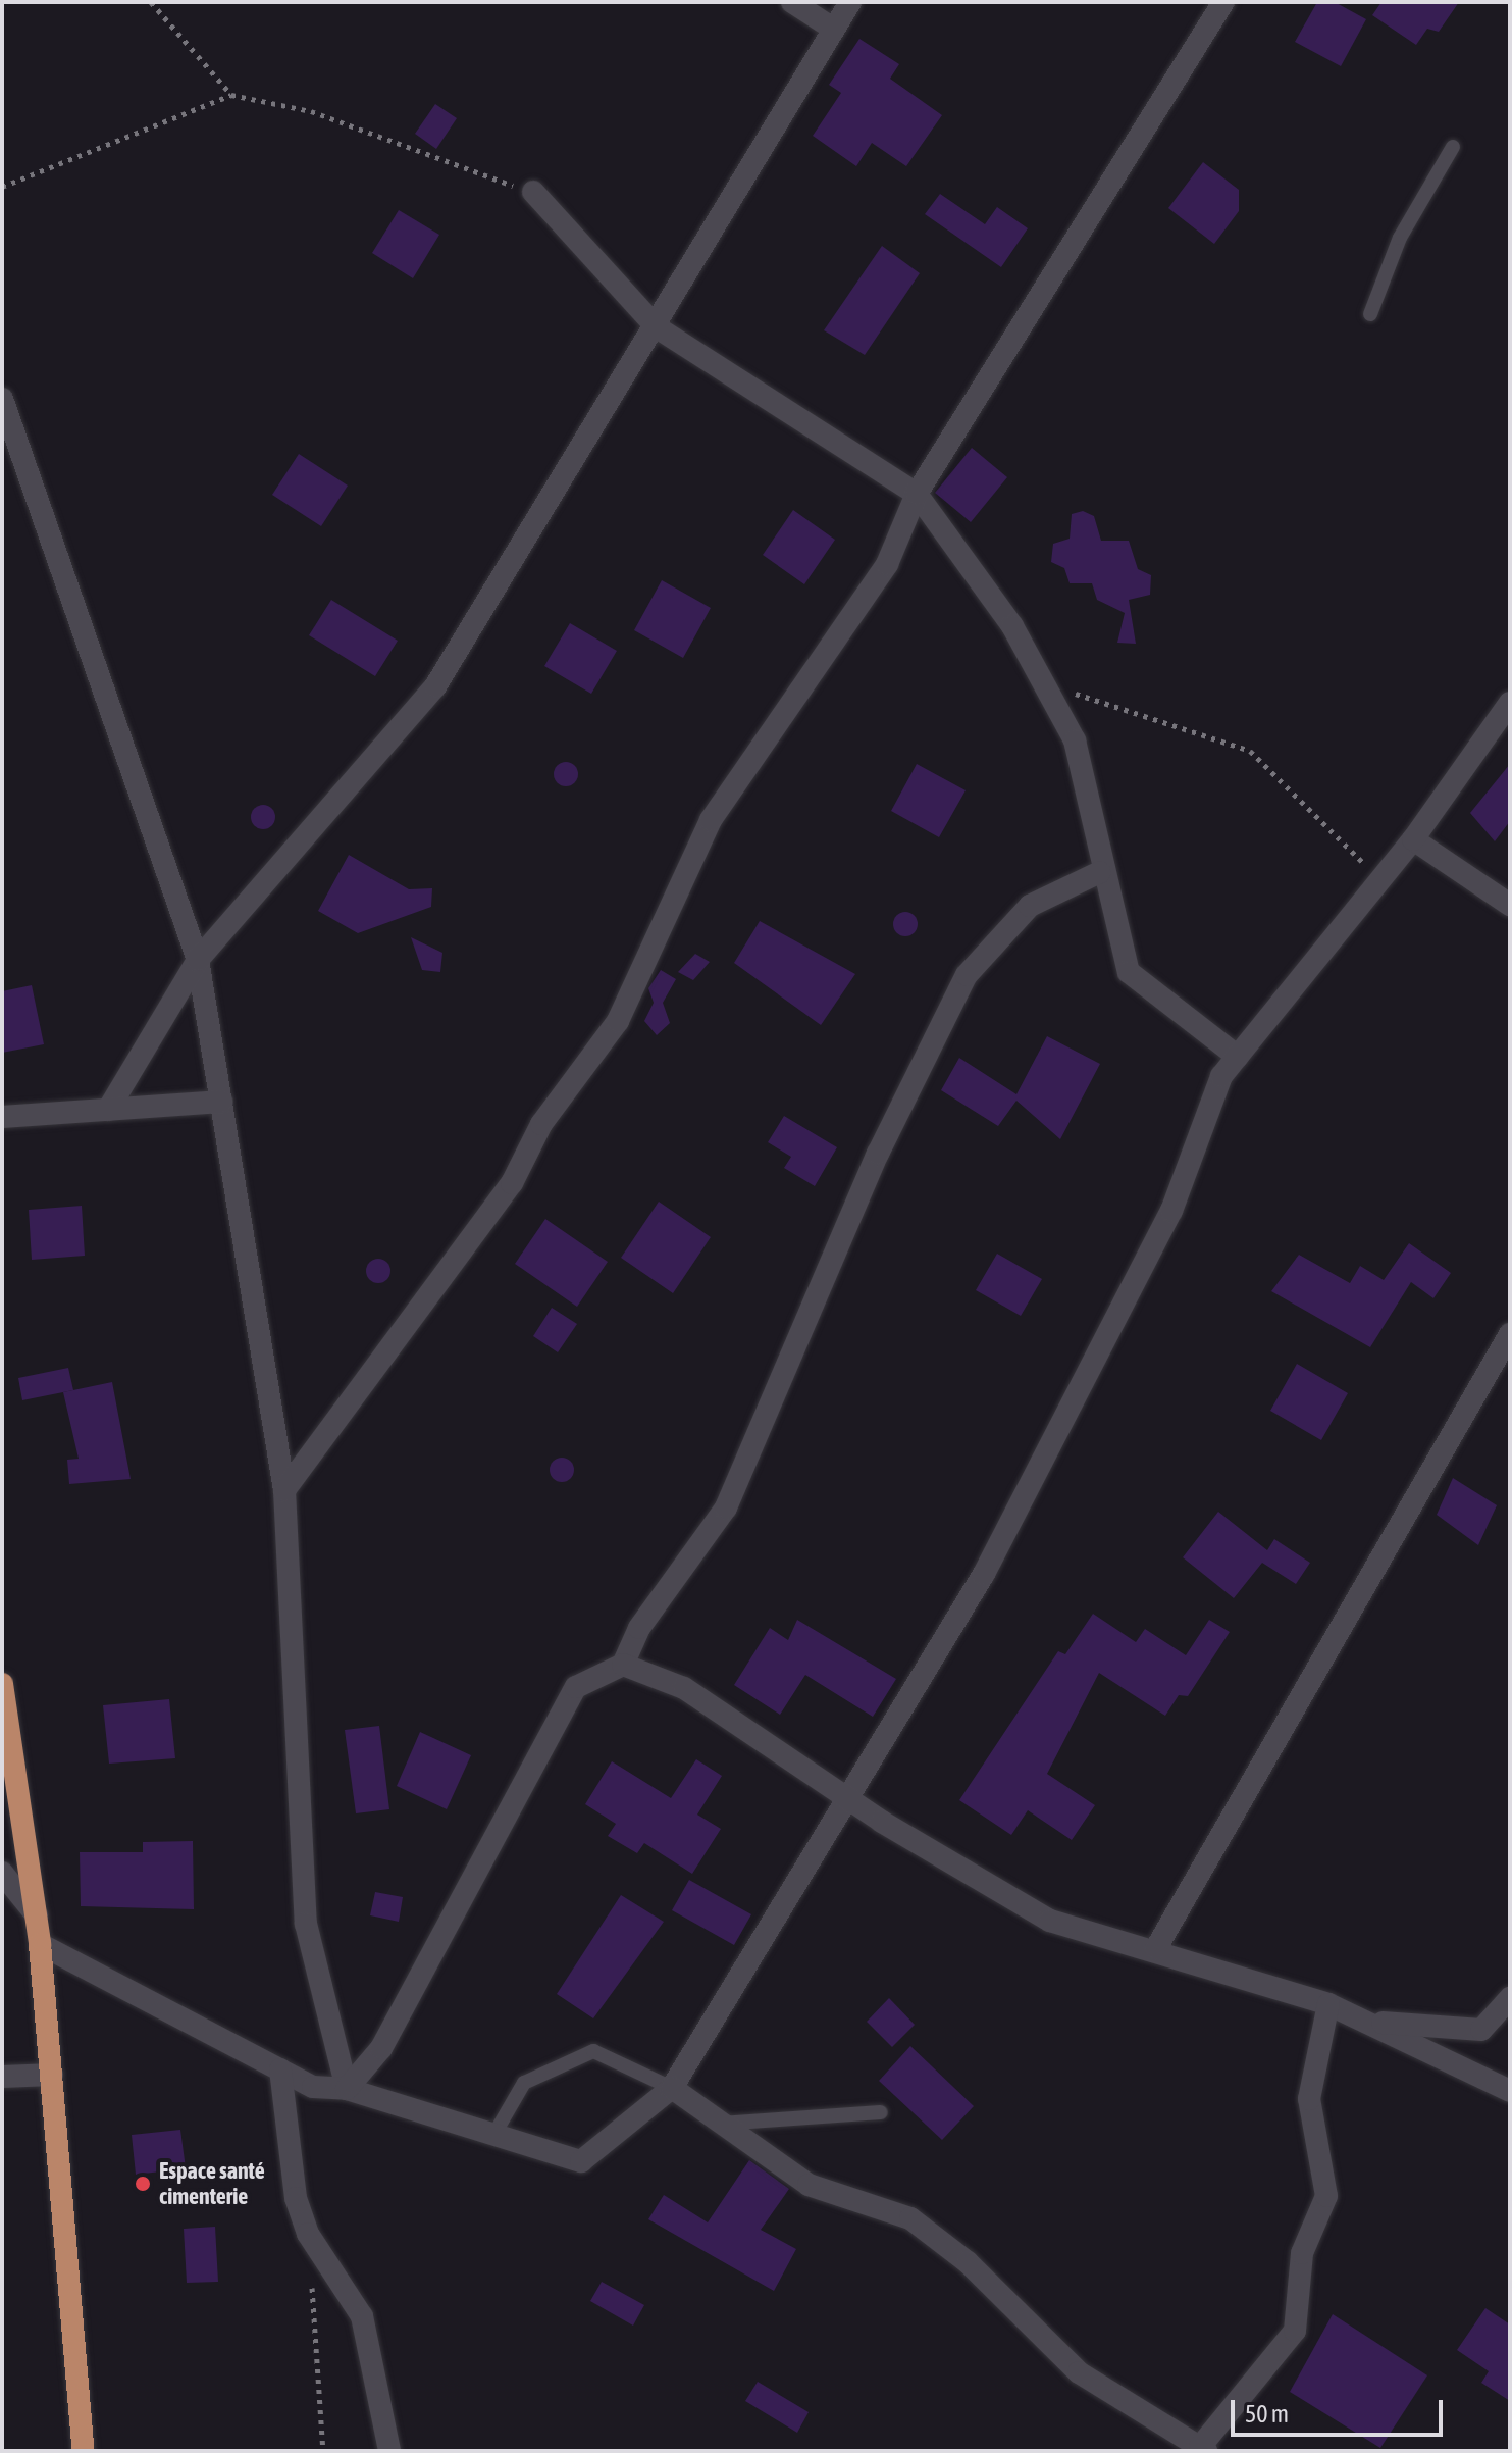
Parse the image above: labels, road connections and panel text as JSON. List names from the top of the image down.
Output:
{
  "places": ["Espace santé cimenterie"],
  "scale_bar": "50 m"
}
